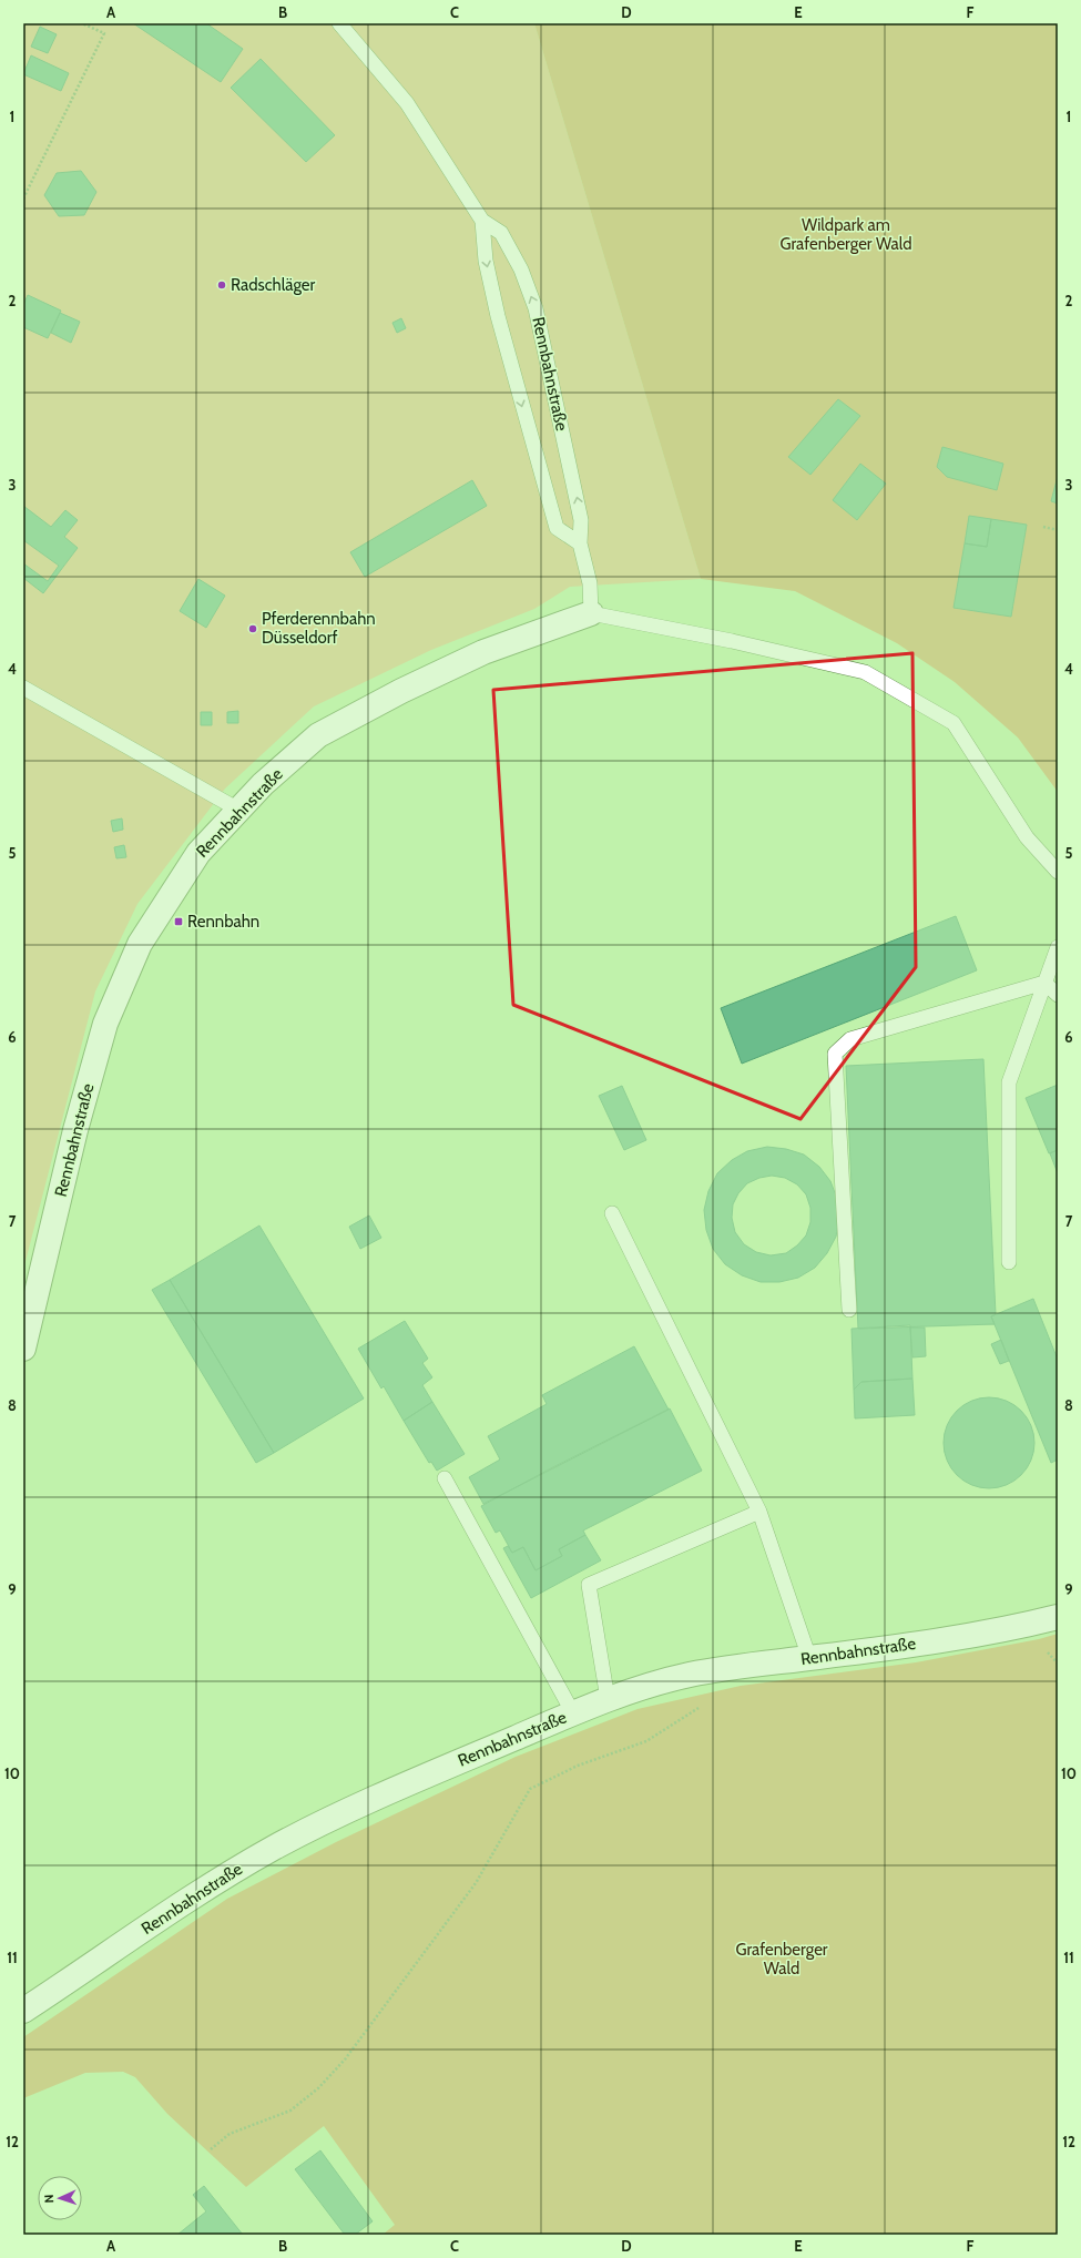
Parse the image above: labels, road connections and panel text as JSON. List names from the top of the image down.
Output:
{
  "streets": {
    "street": ["Rennbahnstraße"]
  },
  "parks": ["Wildpark am Grafenberger Wald", "Grafenberger Wald"],
  "places": {
    "other": ["Radschläger", "Pferderennbahn Düsseldorf"],
    "transit": ["Rennbahn"]
  },
  "north": "left",
  "grid": {
    "columns": [
      "A",
      "B",
      "C",
      "D",
      "E",
      "F"
    ],
    "rows": [
      "1",
      "2",
      "3",
      "4",
      "5",
      "6",
      "7",
      "8",
      "9",
      "10",
      "11",
      "12"
    ]
  }
}
